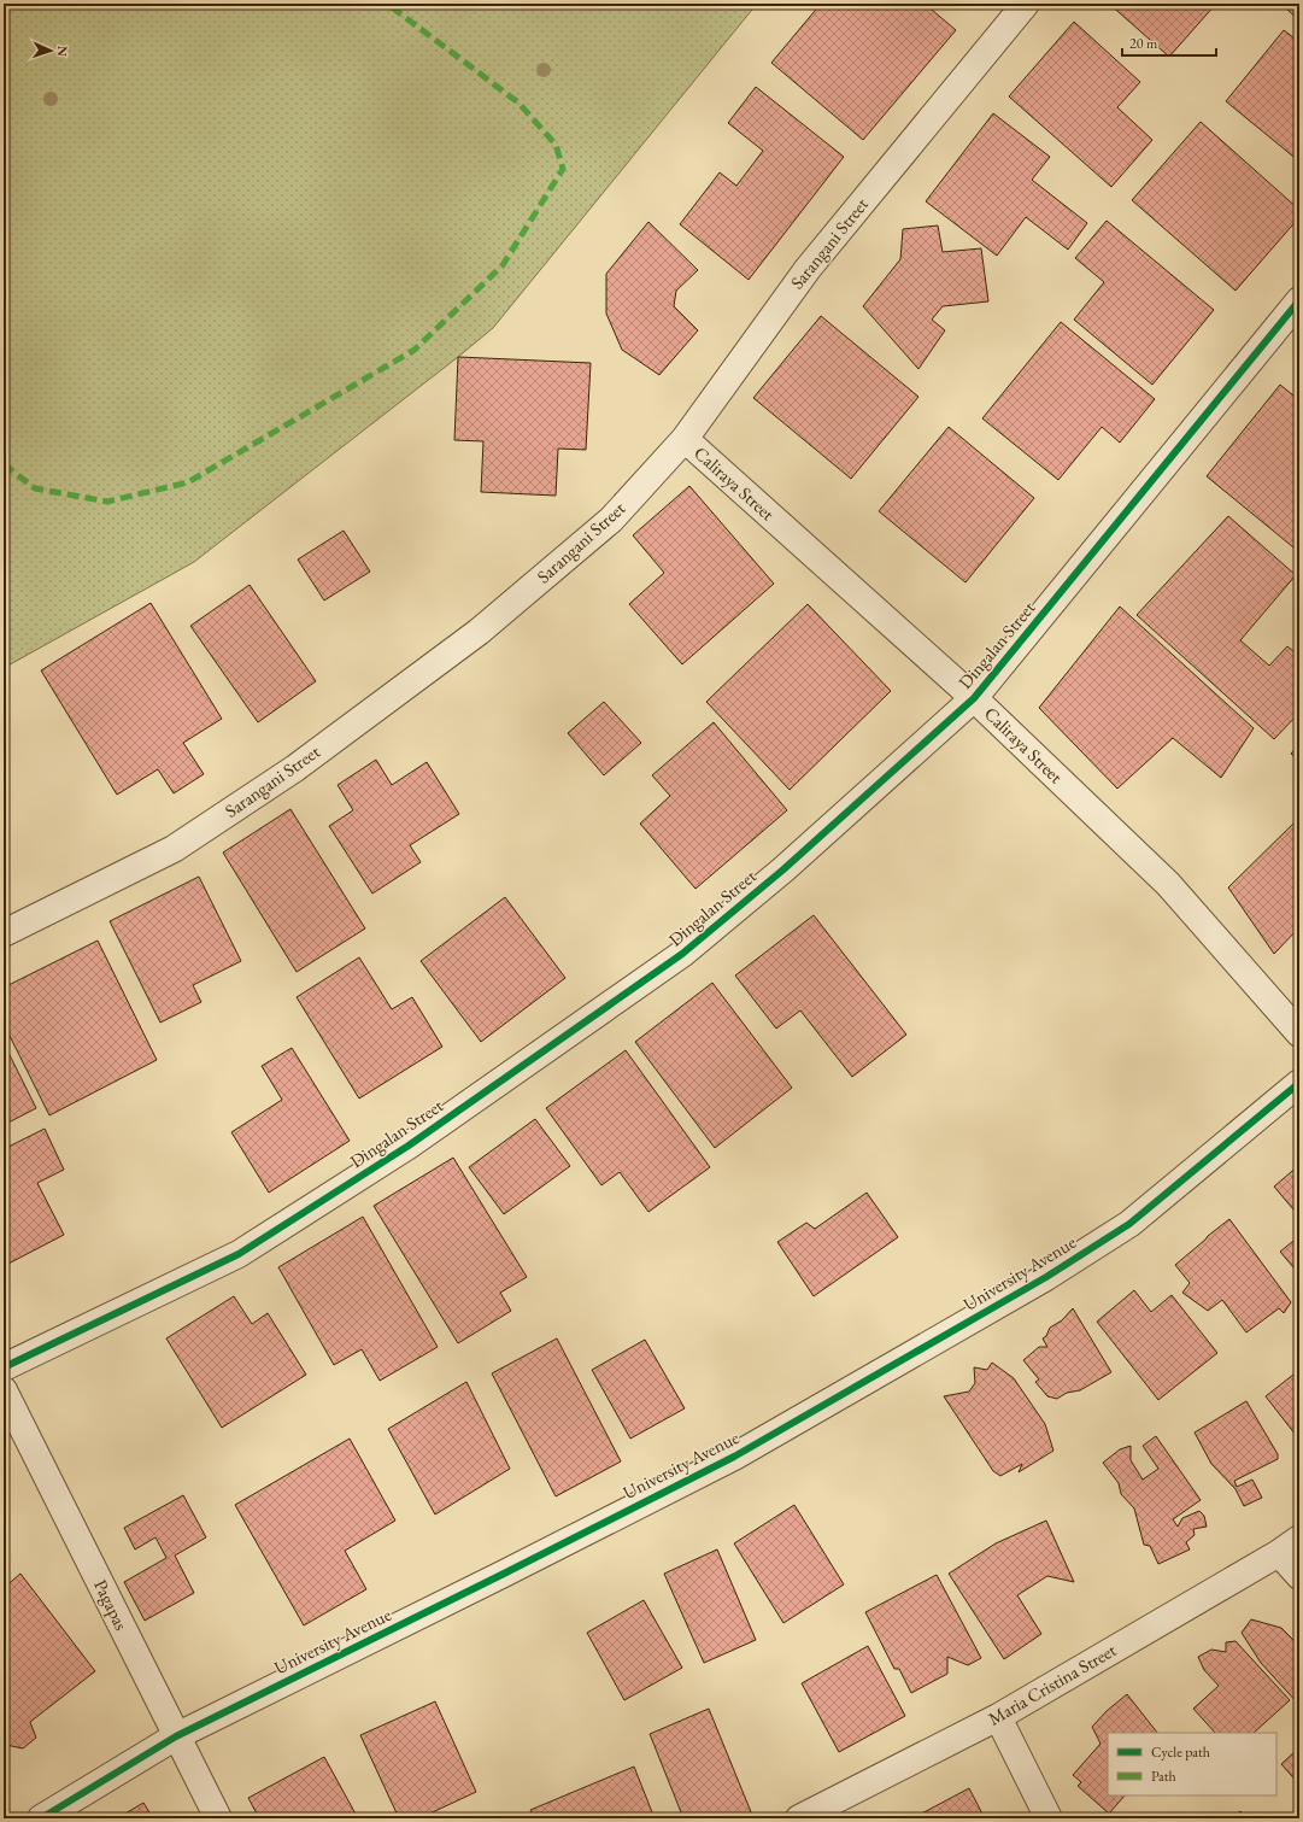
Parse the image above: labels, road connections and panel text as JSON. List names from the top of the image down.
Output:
{
  "streets": {
    "street": [
      "Sarangani Street",
      "Caliraya Street",
      "Dingalan Street",
      "University Avenue",
      "Pagapas",
      "Maria Cristina Street"
    ]
  },
  "crossings": [
    ["Sarangani Street", "Caliraya Street"],
    ["Caliraya Street", "Dingalan Street"],
    ["University Avenue", "Pagapas"]
  ],
  "legend": ["Cycle path", "Path"],
  "scale_bar": "20 m",
  "north": "right"
}
